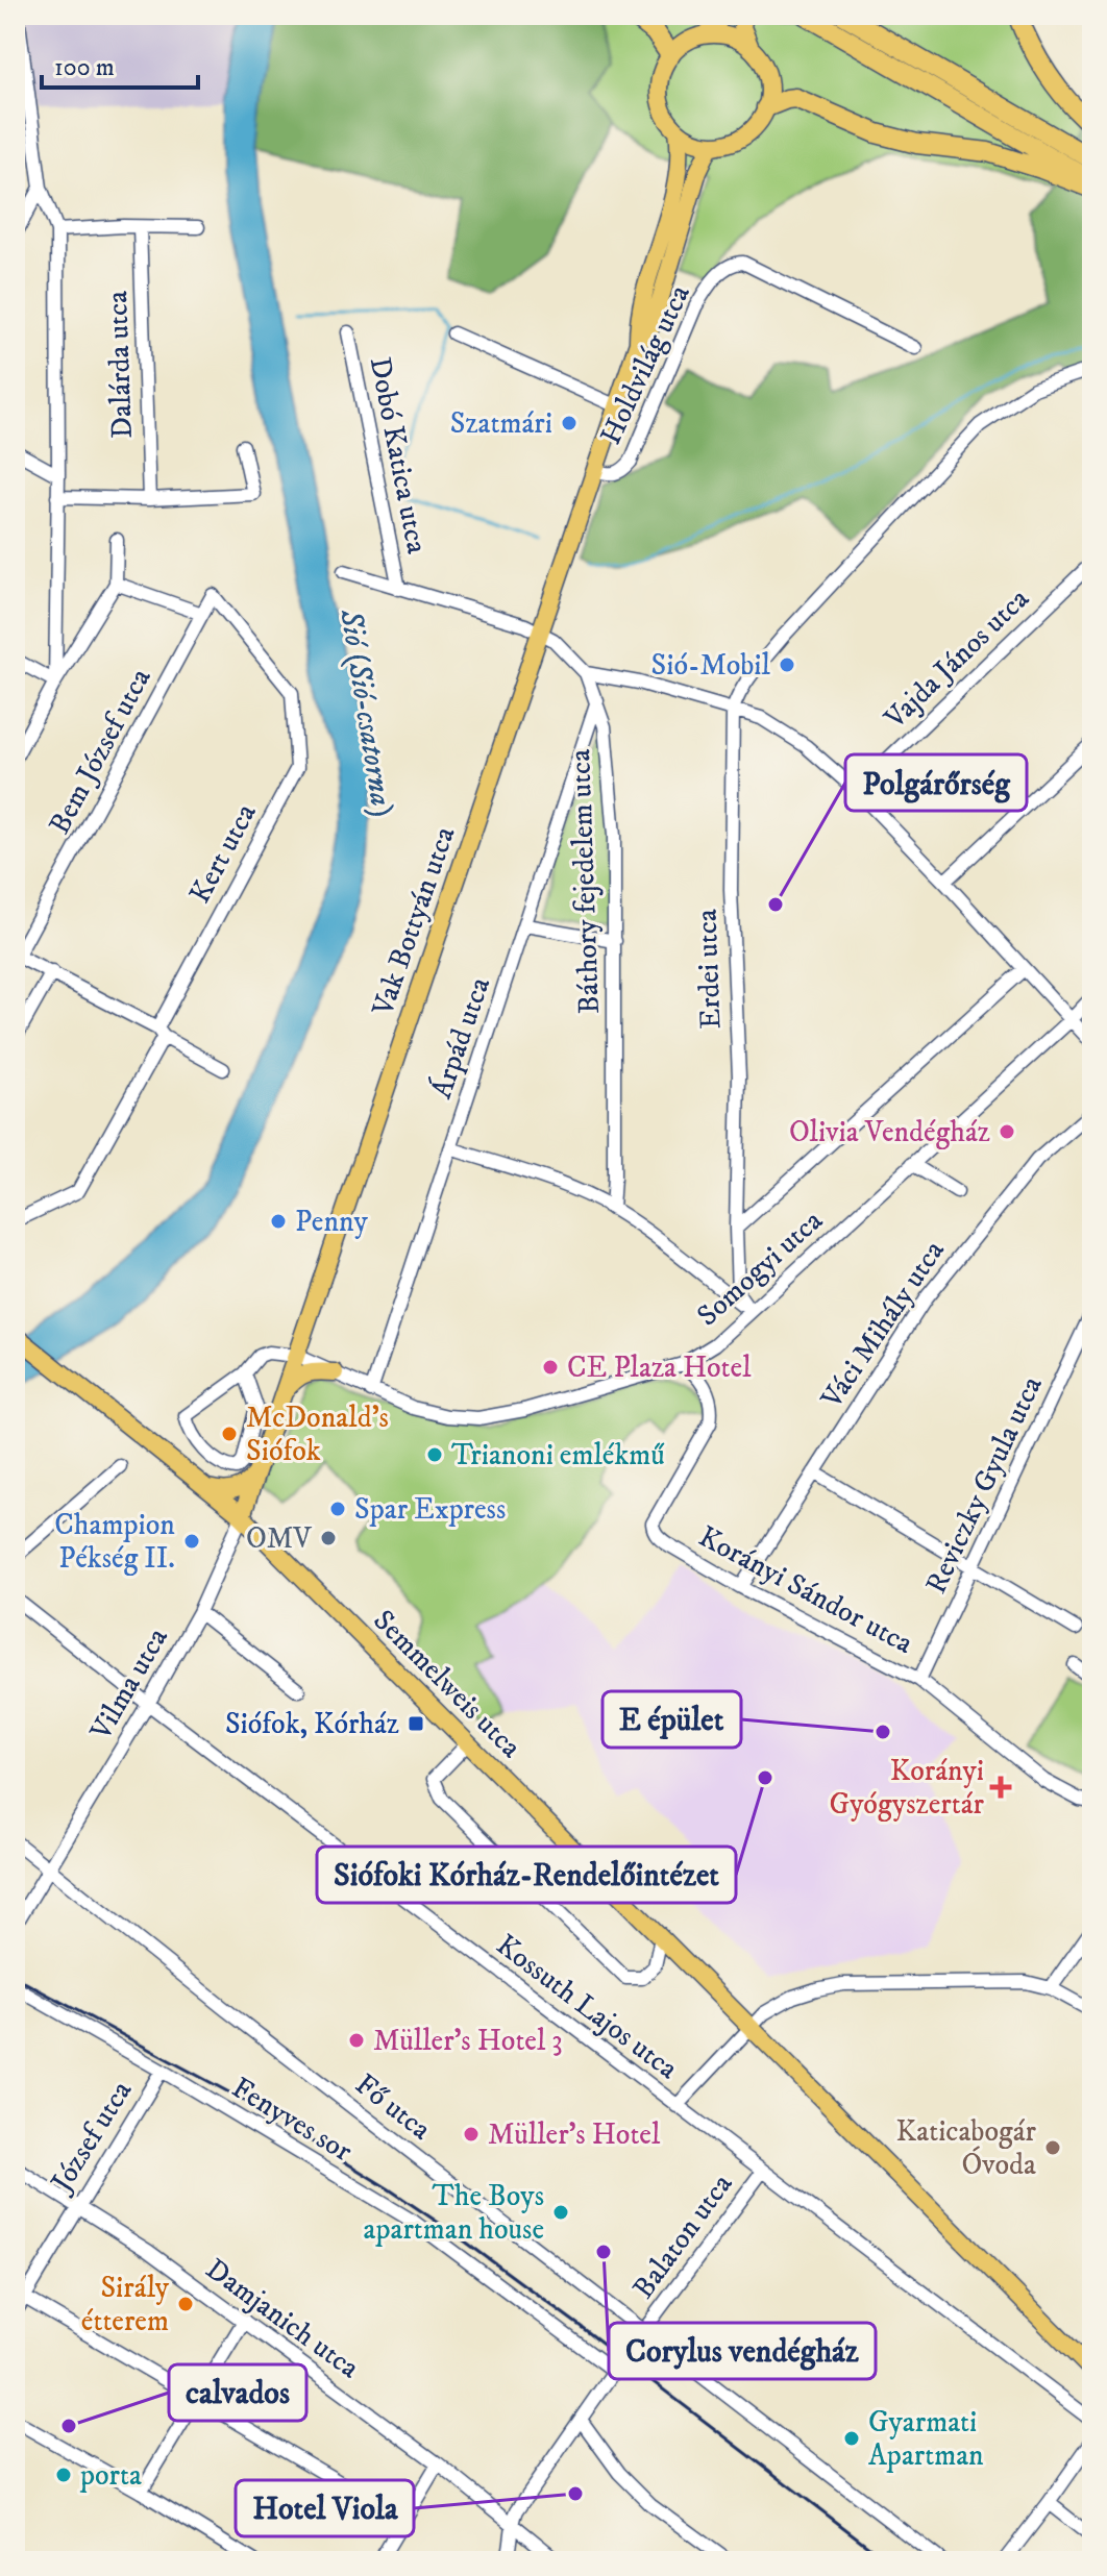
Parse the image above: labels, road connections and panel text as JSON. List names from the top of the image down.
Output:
{
  "streets": {
    "main road": ["Vak Bottyán utca", "Semmelweis utca"],
    "street": [
      "Dalárda utca",
      "Holdvilág utca",
      "Dobó Katica utca",
      "Vajda János utca",
      "Bem József utca",
      "Kert utca",
      "Báthory fejedelem utca",
      "Erdei utca",
      "Árpád utca",
      "Somogyi utca",
      "Váci Mihály utca",
      "Reviczky Gyula utca",
      "Korányi Sándor utca",
      "Vilma utca",
      "Kossuth Lajos utca",
      "Fő utca",
      "Fenyves sor",
      "József utca",
      "Balaton utca",
      "Damjanich utca"
    ]
  },
  "crossings": [
    ["Holdvilág utca", "Vak Bottyán utca"],
    ["Dobó Katica utca", "Báthory fejedelem utca"],
    ["Bem József utca", "Kert utca"],
    ["Báthory fejedelem utca", "Vak Bottyán utca"],
    ["Báthory fejedelem utca", "Árpád utca"],
    ["Vak Bottyán utca", "Somogyi utca"],
    ["Vak Bottyán utca", "Vilma utca"],
    ["Vak Bottyán utca", "Semmelweis utca"],
    ["Erdei utca", "Somogyi utca"],
    ["Árpád utca", "Somogyi utca"],
    ["Somogyi utca", "Korányi Sándor utca"],
    ["Váci Mihály utca", "Korányi Sándor utca"],
    ["Reviczky Gyula utca", "Korányi Sándor utca"],
    ["Vilma utca", "Semmelweis utca"],
    ["Vilma utca", "Kossuth Lajos utca"],
    ["Vilma utca", "Fő utca"],
    ["Kossuth Lajos utca", "Balaton utca"],
    ["Fő utca", "Balaton utca"],
    ["Fenyves sor", "József utca"],
    ["Fenyves sor", "Balaton utca"],
    ["József utca", "Damjanich utca"],
    ["Balaton utca", "Damjanich utca"]
  ],
  "water": ["Sió (Sió-csatorna)"],
  "places": {
    "other": [
      "Szatmári",
      "Sió-Mobil",
      "Polgárőrség",
      "Olivia Vendégház",
      "Penny",
      "CE Plaza Hotel",
      "McDonald's Siófok",
      "Trianoni emlékmű",
      "Spar Express",
      "OMV",
      "Champion Pékség II.",
      "E épület",
      "Siófoki Kórház-Rendelőintézet",
      "Müller's Hotel 3",
      "Müller's Hotel",
      "Katicabogár Óvoda",
      "The Boys apartman house",
      "Corylus vendégház",
      "Sirály étterem",
      "calvados",
      "Gyarmati Apartman",
      "porta",
      "Hotel Viola"
    ],
    "transit": ["Siófok, Kórház"],
    "health": ["Korányi Gyógyszertár"]
  },
  "scale_bar": "100 m"
}
